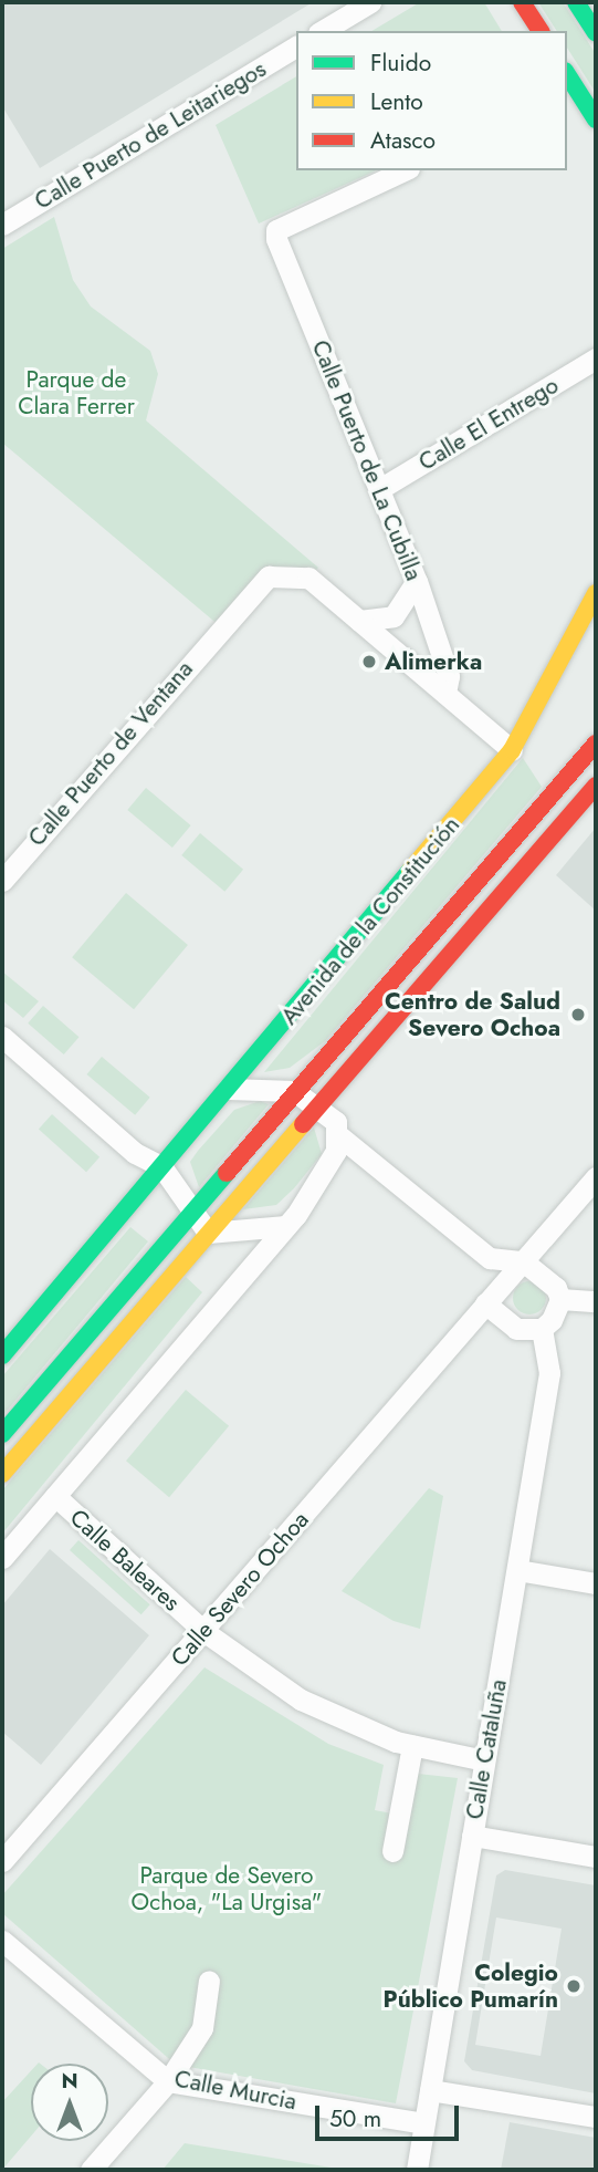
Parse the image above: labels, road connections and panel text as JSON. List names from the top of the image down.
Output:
{
  "streets": {
    "main road": ["Avenida de la Constitución"],
    "street": [
      "Calle Puerto de Leitariegos",
      "Calle El Entrego",
      "Calle Puerto de La Cubilla",
      "Calle Puerto de Ventana",
      "Calle Baleares",
      "Calle Severo Ochoa",
      "Calle Cataluña",
      "Calle Murcia"
    ]
  },
  "crossings": [
    ["Calle El Entrego", "Calle Puerto de La Cubilla"],
    ["Calle Puerto de La Cubilla", "Calle Puerto de Ventana"],
    ["Calle Puerto de Ventana", "Avenida de la Constitución"],
    ["Calle Baleares", "Calle Severo Ochoa"],
    ["Calle Baleares", "Calle Cataluña"],
    ["Calle Cataluña", "Calle Murcia"]
  ],
  "parks": ["Parque de Clara Ferrer", "Parque de Severo Ochoa, \"La Urgisa\""],
  "places": ["Alimerka", "Centro de Salud Severo Ochoa", "Colegio Público Pumarín"],
  "legend": ["Fluido", "Lento", "Atasco"],
  "scale_bar": "50 m",
  "north": "top"
}
